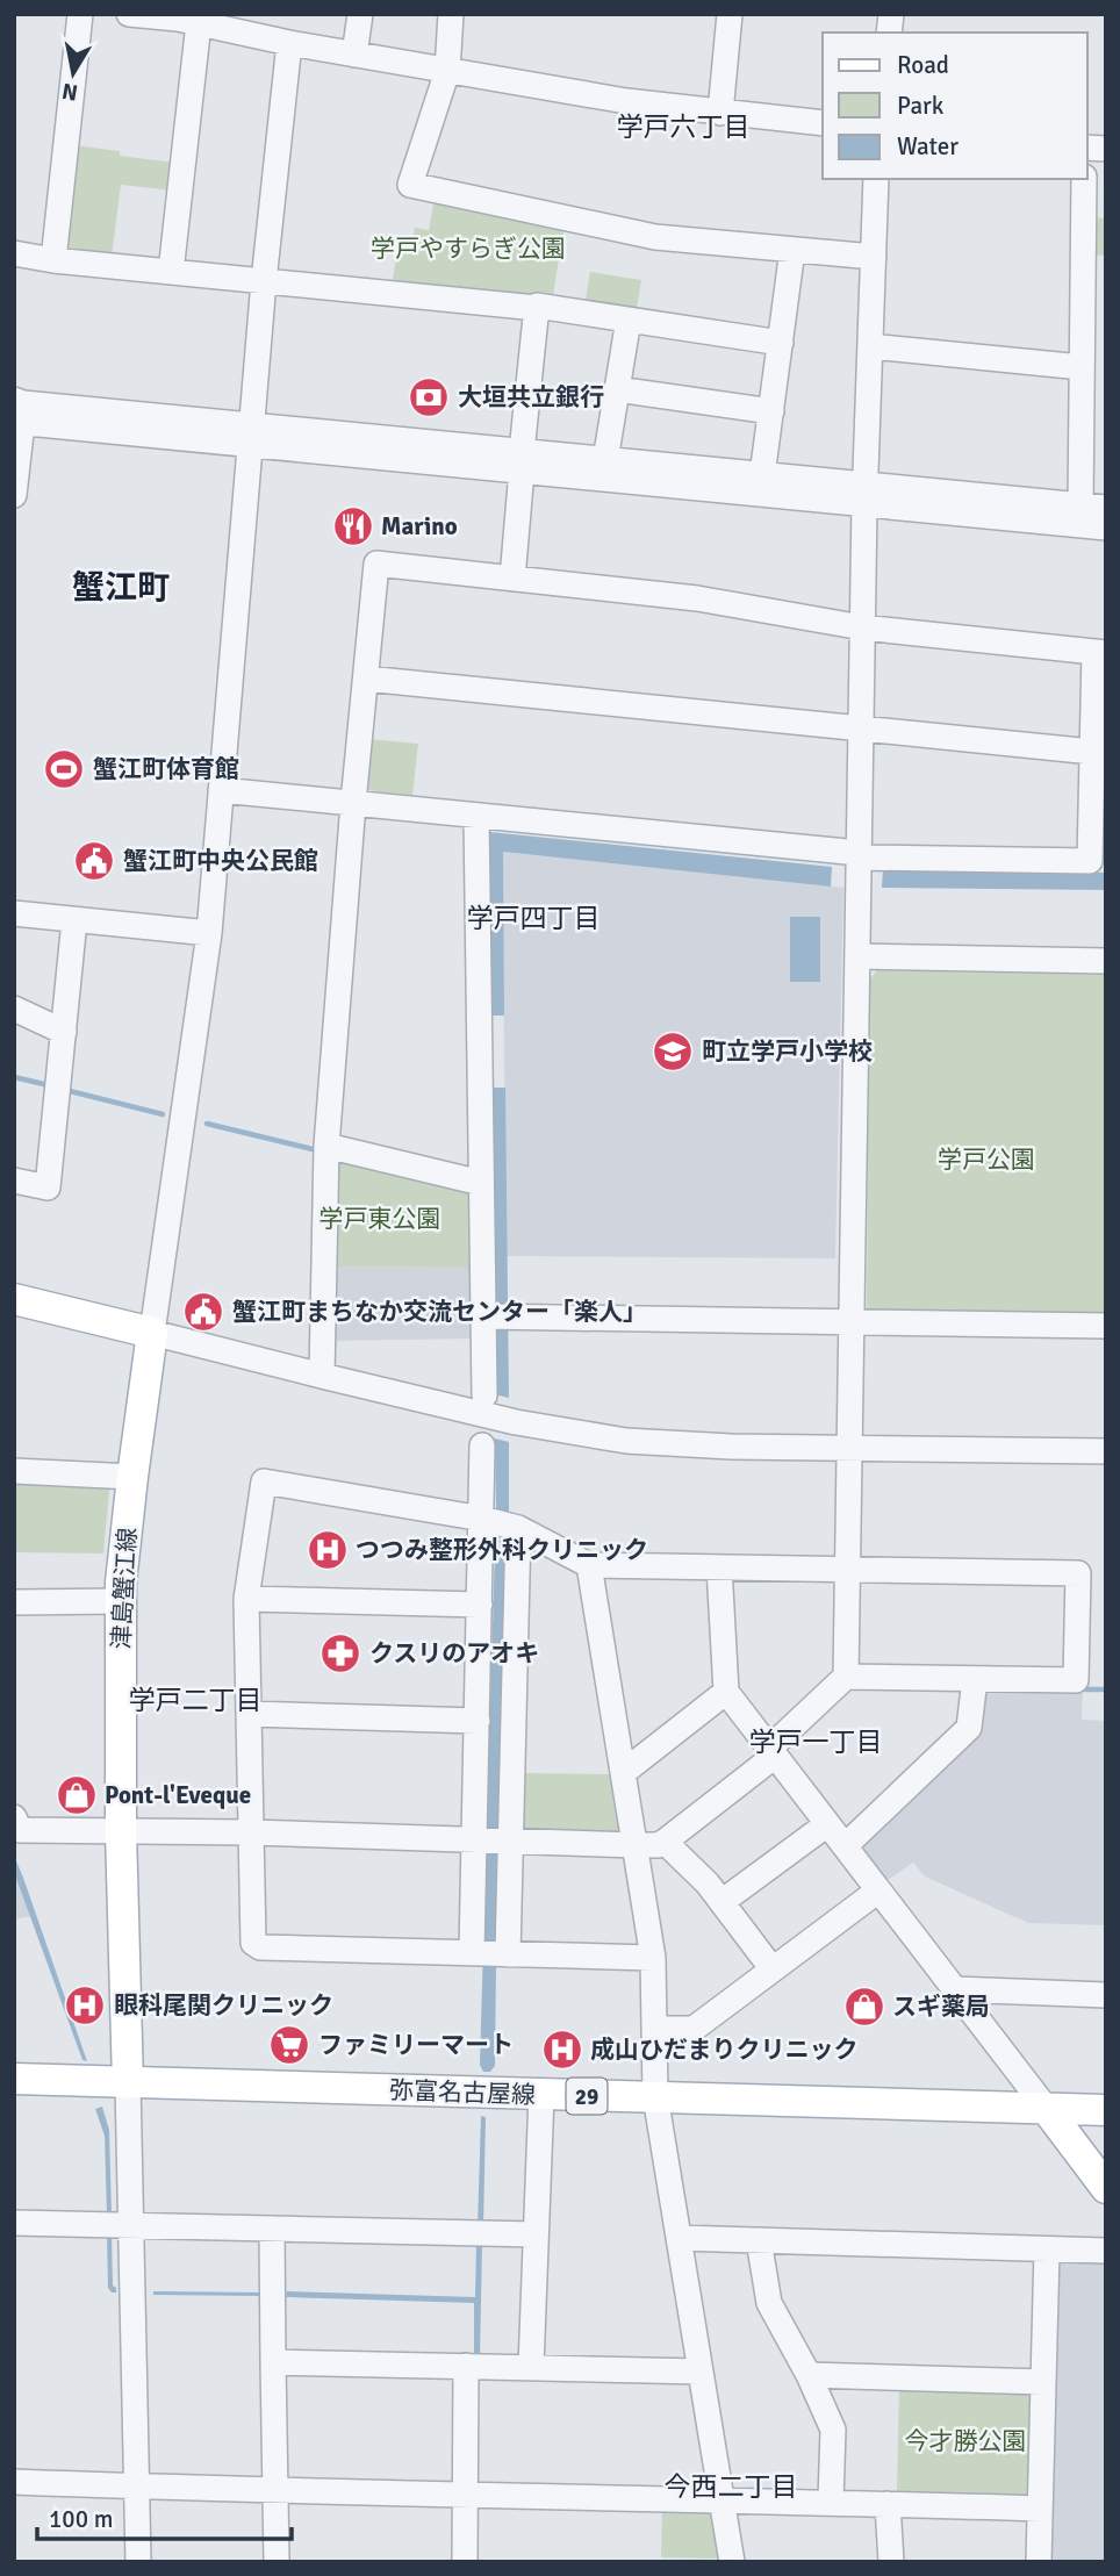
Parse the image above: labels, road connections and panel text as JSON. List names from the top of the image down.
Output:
{
  "streets": {
    "main road": ["津島蟹江線", "弥富名古屋線", "29"]
  },
  "crossings": [
    ["津島蟹江線", "弥富名古屋線"]
  ],
  "districts": [
    "学戸六丁目",
    "蟹江町",
    "学戸四丁目",
    "学戸二丁目",
    "学戸一丁目",
    "今西二丁目"
  ],
  "parks": [
    "学戸やすらぎ公園",
    "学戸公園",
    "学戸東公園",
    "今才勝公園"
  ],
  "places": {
    "bank": ["大垣共立銀行"],
    "restaurant": ["Marino"],
    "sports": ["蟹江町体育館"],
    "public building": ["蟹江町中央公民館", "蟹江町まちなか交流センター「楽人」"],
    "school or university": ["町立学戸小学校"],
    "hospital": ["つつみ整形外科クリニック", "眼科尾関クリニック", "成山ひだまりクリニック"],
    "pharmacy": ["クスリのアオキ"],
    "shop": ["Pont-l'Eveque", "スギ薬局"],
    "supermarket": ["ファミリーマート"]
  },
  "legend": ["Road", "Park", "Water"],
  "scale_bar": "100 m",
  "north": "bottom"
}
